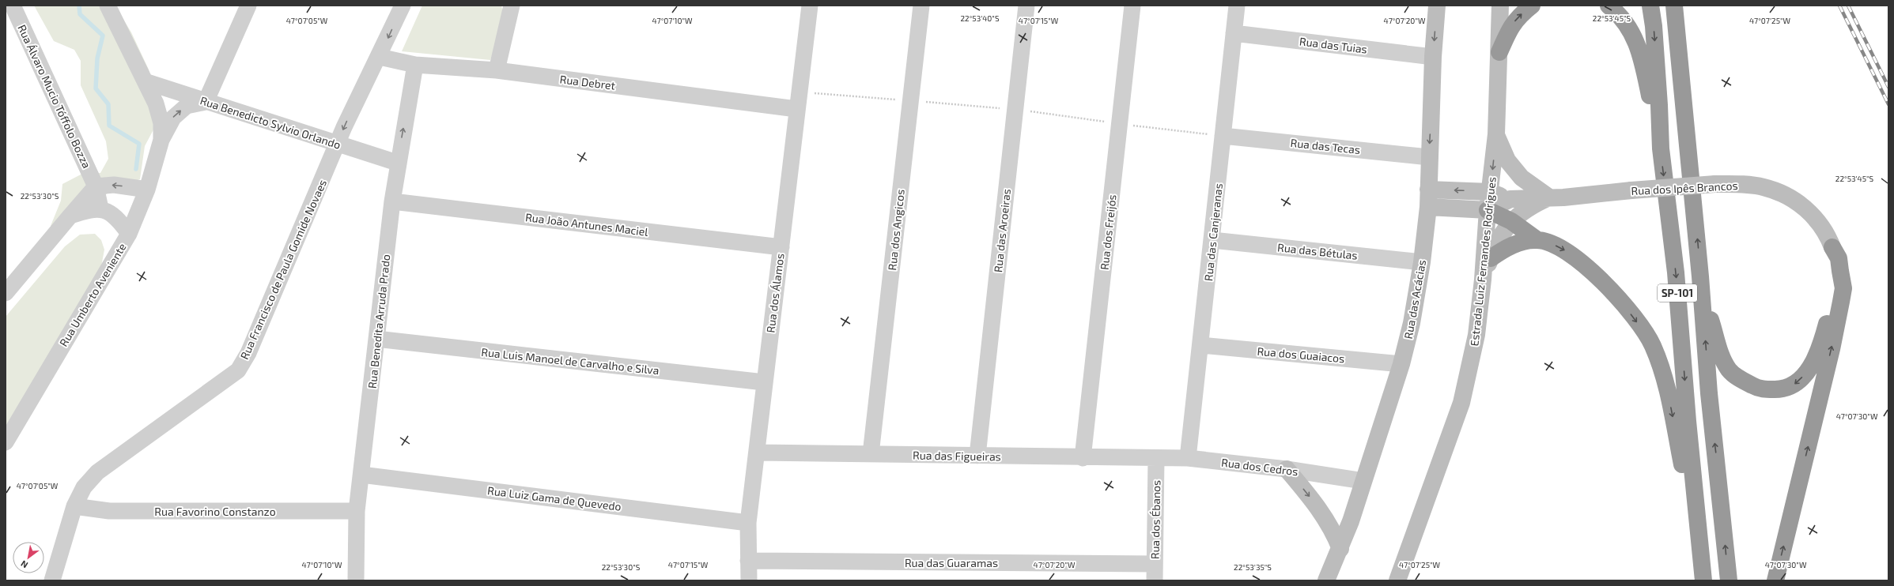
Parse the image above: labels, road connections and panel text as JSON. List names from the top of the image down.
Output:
{
  "streets": {
    "highway": ["SP-101"],
    "street": [
      "Rua das Tuias",
      "Rua Debret",
      "Rua Álvaro Mucio Tóffolo Bozza",
      "Rua Benedicto Sylvio Orlando",
      "Rua das Tecas",
      "Rua dos Ipês Brancos",
      "Rua João Antunes Maciel",
      "Rua dos Angicos",
      "Rua das Aroeiras",
      "Rua dos Freijós",
      "Rua das Canjeranas",
      "Rua das Bétulas",
      "Estrada Luiz Fernandes Rodrigues",
      "Rua Francisco de Paula Gomide Novaes",
      "Rua dos Álamos",
      "Rua Umberto Aveniente",
      "Rua das Acácias",
      "Rua Benedita Arruda Prado",
      "Rua dos Guaiacos",
      "Rua Luis Manoel de Carvalho e Silva",
      "Rua das Figueiras",
      "Rua dos Cedros",
      "Rua Luiz Gama de Quevedo",
      "Rua Favorino Constanzo",
      "Rua dos Ébanos",
      "Rua das Guaramas"
    ]
  },
  "crossings": [
    ["Rua das Tuias", "Rua das Canjeranas"],
    ["Rua das Tuias", "Rua das Acácias"],
    ["Rua Debret", "Rua Francisco de Paula Gomide Novaes"],
    ["Rua Debret", "Rua dos Álamos"],
    ["Rua Debret", "Rua Benedita Arruda Prado"],
    ["Rua Benedicto Sylvio Orlando", "Rua Francisco de Paula Gomide Novaes"],
    ["Rua Benedicto Sylvio Orlando", "Rua Umberto Aveniente"],
    ["Rua Benedicto Sylvio Orlando", "Rua Benedita Arruda Prado"],
    ["Rua das Tecas", "Rua das Canjeranas"],
    ["Rua das Tecas", "Rua das Acácias"],
    ["Rua dos Ipês Brancos", "Estrada Luiz Fernandes Rodrigues"],
    ["Rua dos Ipês Brancos", "Rua das Acácias"],
    ["Rua João Antunes Maciel", "Rua dos Álamos"],
    ["Rua João Antunes Maciel", "Rua Benedita Arruda Prado"],
    ["Rua dos Angicos", "Rua das Figueiras"],
    ["Rua das Aroeiras", "Rua das Figueiras"],
    ["Rua dos Freijós", "Rua das Figueiras"],
    ["Rua das Canjeranas", "Rua das Bétulas"],
    ["Rua das Canjeranas", "Rua dos Guaiacos"],
    ["Rua das Canjeranas", "Rua dos Cedros"],
    ["Rua das Bétulas", "Rua das Acácias"],
    ["Rua Francisco de Paula Gomide Novaes", "Rua Favorino Constanzo"],
    ["Rua dos Álamos", "Rua Luis Manoel de Carvalho e Silva"],
    ["Rua dos Álamos", "Rua das Figueiras"],
    ["Rua dos Álamos", "Rua Luiz Gama de Quevedo"],
    ["Rua dos Álamos", "Rua das Guaramas"],
    ["Rua das Acácias", "Rua dos Guaiacos"],
    ["Rua das Acácias", "Rua dos Cedros"],
    ["Rua Benedita Arruda Prado", "Rua Luis Manoel de Carvalho e Silva"],
    ["Rua Benedita Arruda Prado", "Rua Luiz Gama de Quevedo"],
    ["Rua Benedita Arruda Prado", "Rua Favorino Constanzo"],
    ["Rua das Figueiras", "Rua dos Cedros"],
    ["Rua das Figueiras", "Rua dos Ébanos"],
    ["Rua dos Cedros", "Rua dos Ébanos"],
    ["Rua dos Ébanos", "Rua das Guaramas"]
  ],
  "north": "bottom left",
  "coordinates": [
    "22°53'45\"S",
    "22°53'40\"S",
    "47°07'05\"W",
    "47°07'10\"W",
    "47°07'15\"W",
    "47°07'20\"W",
    "47°07'25\"W",
    "22°53'30\"S",
    "47°07'30\"W",
    "22°53'35\"S"
  ]
}
